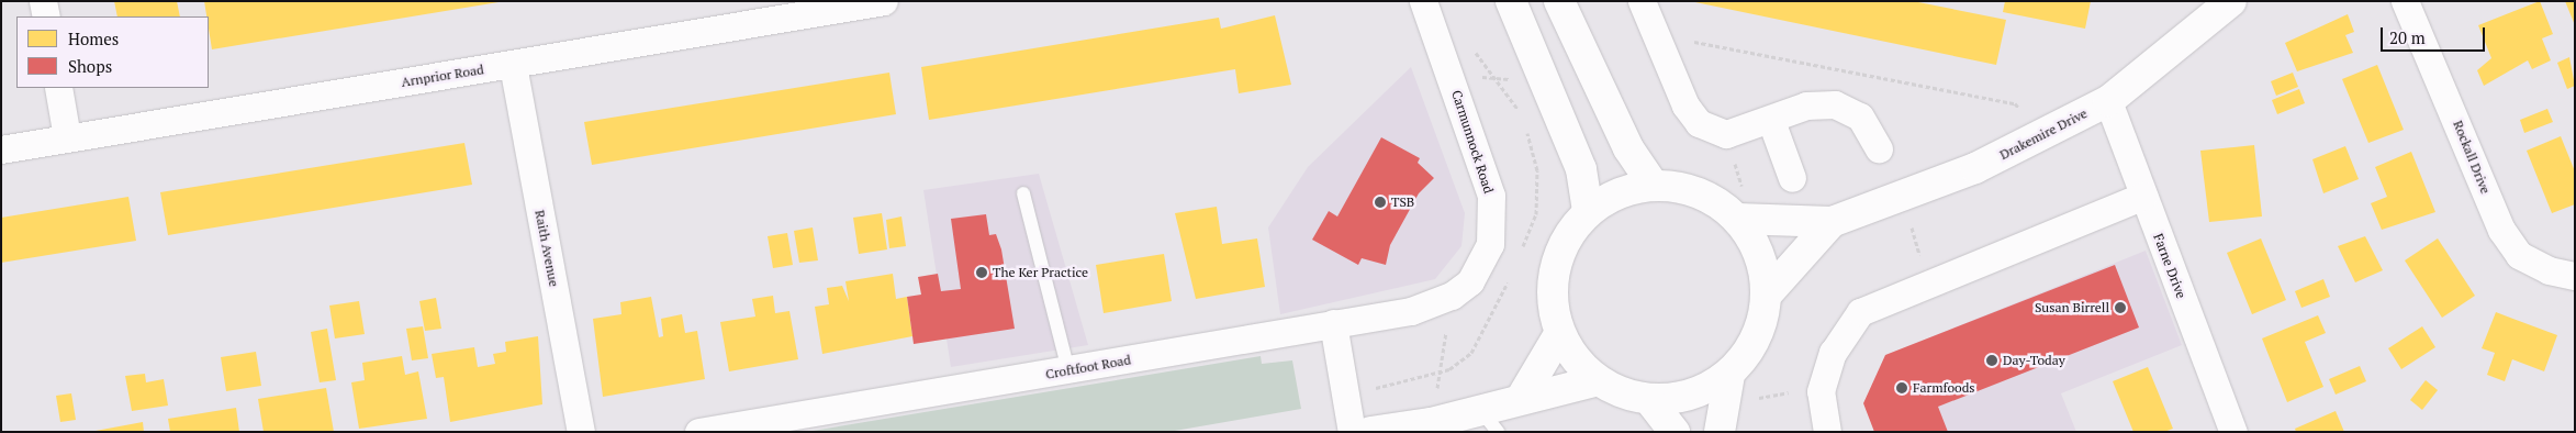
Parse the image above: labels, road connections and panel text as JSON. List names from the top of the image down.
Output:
{
  "streets": {
    "main road": ["Drakemire Drive"],
    "street": [
      "Arnprior Road",
      "Carmunnock Road",
      "Rockall Drive",
      "Raith Avenue",
      "Farne Drive",
      "Croftfoot Road"
    ]
  },
  "crossings": [
    ["Arnprior Road", "Raith Avenue"],
    ["Drakemire Drive", "Farne Drive"],
    ["Carmunnock Road", "Croftfoot Road"]
  ],
  "places": [
    "TSB",
    "The Ker Practice",
    "Susan Birrell",
    "Day-Today",
    "Farmfoods"
  ],
  "legend": ["Homes", "Shops"],
  "scale_bar": "20 m"
}
